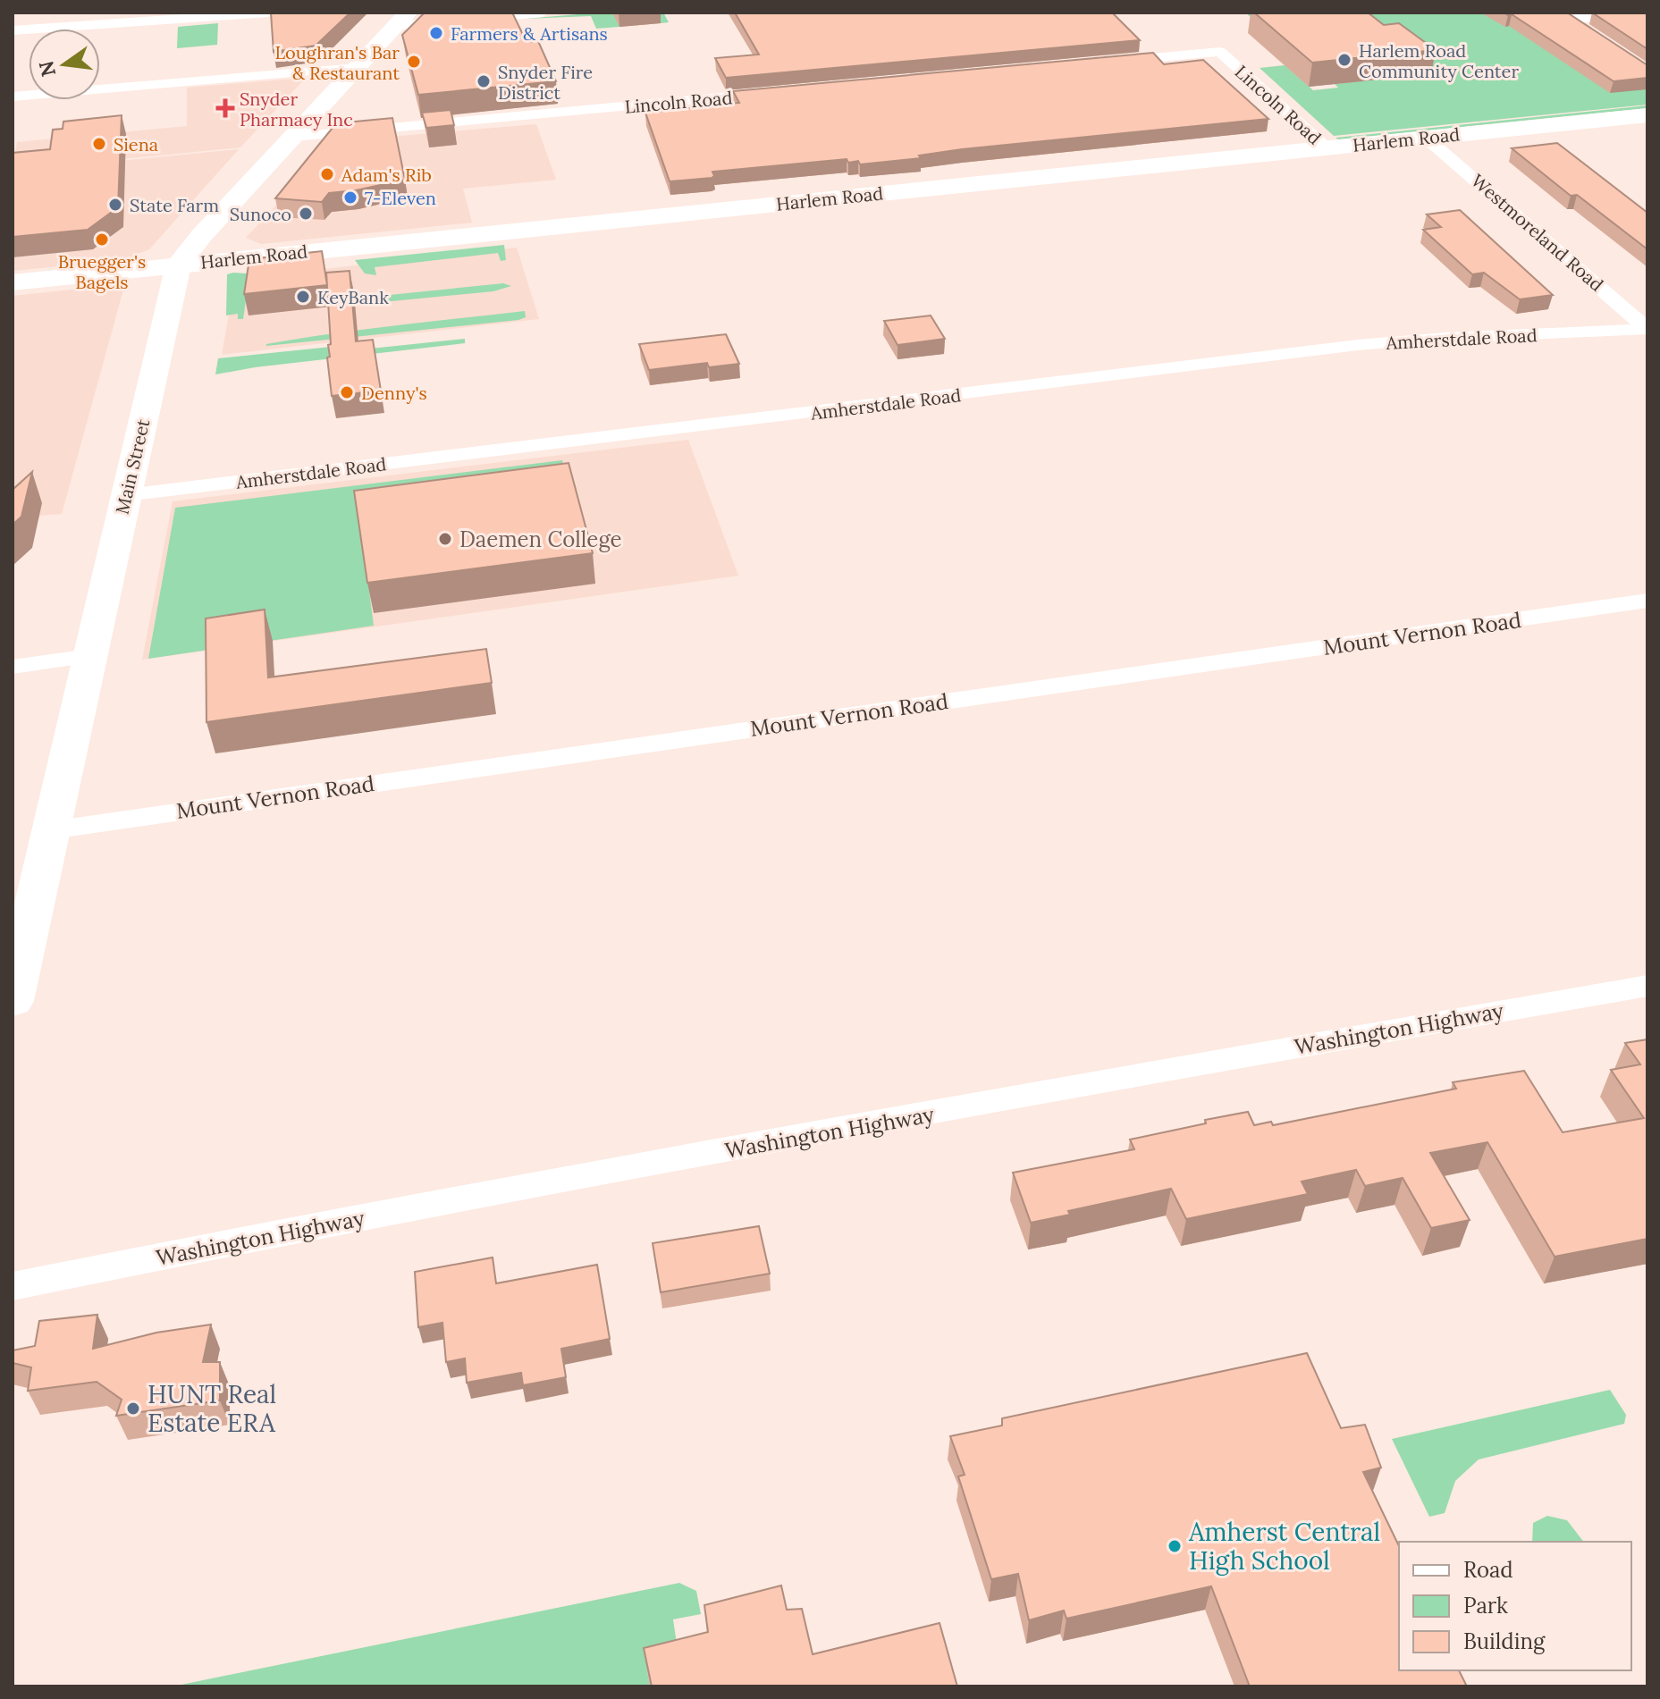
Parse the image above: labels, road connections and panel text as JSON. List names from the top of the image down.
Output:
{
  "streets": {
    "main road": ["Harlem Road", "Main Street"],
    "street": [
      "Lincoln Road",
      "Westmoreland Road",
      "Amherstdale Road",
      "Mount Vernon Road",
      "Washington Highway"
    ]
  },
  "crossings": [
    ["Lincoln Road", "Harlem Road"],
    ["Lincoln Road", "Main Street"],
    ["Harlem Road", "Westmoreland Road"],
    ["Harlem Road", "Main Street"],
    ["Westmoreland Road", "Amherstdale Road"],
    ["Amherstdale Road", "Main Street"],
    ["Main Street", "Mount Vernon Road"]
  ],
  "places": {
    "other": [
      "Farmers & Artisans",
      "Harlem Road Community Center",
      "Loughran's Bar & Restaurant",
      "Snyder Fire District",
      "Siena",
      "Adam's Rib",
      "7-Eleven",
      "State Farm",
      "Sunoco",
      "Bruegger's Bagels",
      "KeyBank",
      "Denny's",
      "Daemen College",
      "HUNT Real Estate ERA",
      "Amherst Central High School"
    ],
    "health": ["Snyder Pharmacy Inc"]
  },
  "legend": ["Road", "Park", "Building"],
  "north": "left"
}
